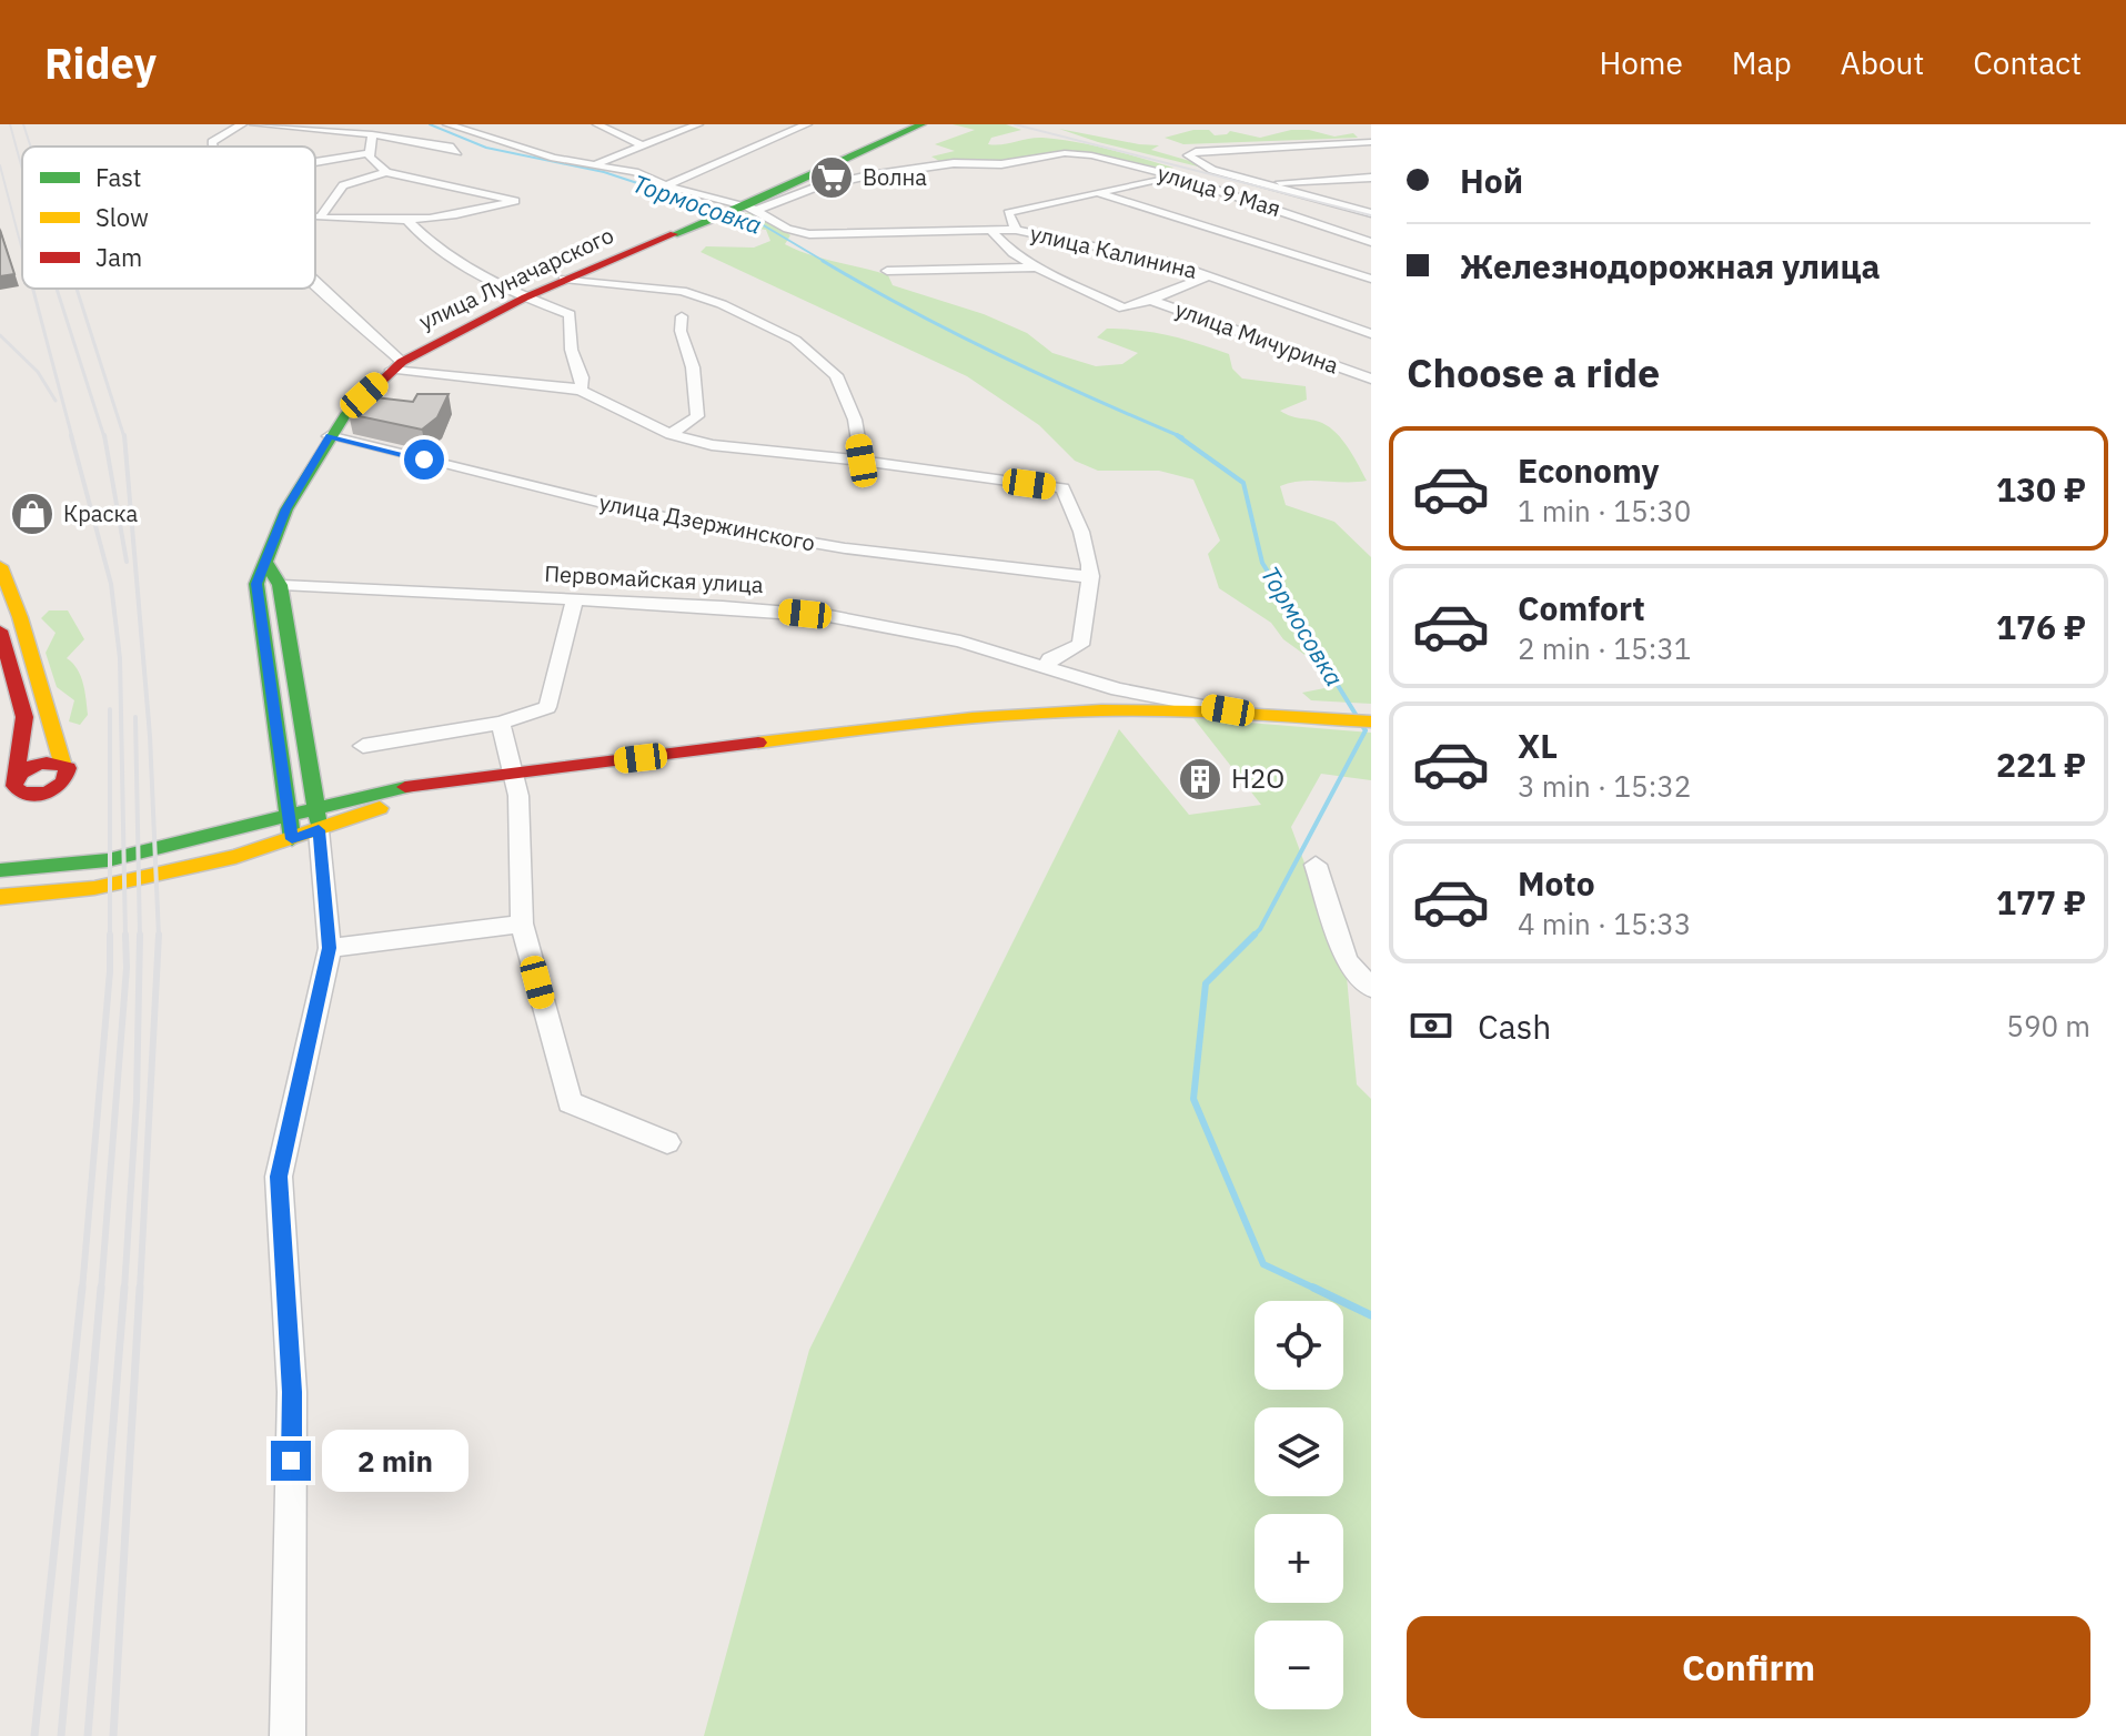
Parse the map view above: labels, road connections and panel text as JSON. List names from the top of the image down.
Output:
{
  "streets": {
    "main road": ["улица Луначарского", "Первомайская улица"],
    "street": [
      "улица 9 Мая",
      "улица Калинина",
      "улица Мичурина",
      "улица Дзержинского"
    ]
  },
  "crossings": [
    ["улица 9 Мая", "улица Калинина"],
    ["улица 9 Мая", "улица Луначарского"],
    ["улица Калинина", "улица Луначарского"],
    ["улица Луначарского", "улица Дзержинского"]
  ],
  "water": ["Тормосовка"],
  "places": {
    "supermarket": ["Волна"],
    "shop": ["Краска"],
    "building": ["H2O"]
  },
  "legend": ["Fast", "Slow", "Jam"],
  "page": {
    "header": "Ridey",
    "nav": [
      "Home",
      "Map",
      "About",
      "Contact"
    ],
    "banner": ["Ной", "Железнодорожная улица"],
    "heading": "Choose a ride",
    "list": [
      {
        "name": "Economy",
        "note": "1 min · 15:30",
        "value": "130 ₽"
      },
      {
        "name": "Comfort",
        "note": "2 min · 15:31",
        "value": "176 ₽"
      },
      {
        "name": "XL",
        "note": "3 min · 15:32",
        "value": "221 ₽"
      },
      {
        "name": "Moto",
        "note": "4 min · 15:33",
        "value": "177 ₽"
      }
    ],
    "pay": ["Cash", "590 m"],
    "map_buttons": ["+", "−"],
    "bubble": "2 min",
    "buttons": "Confirm"
  }
}
